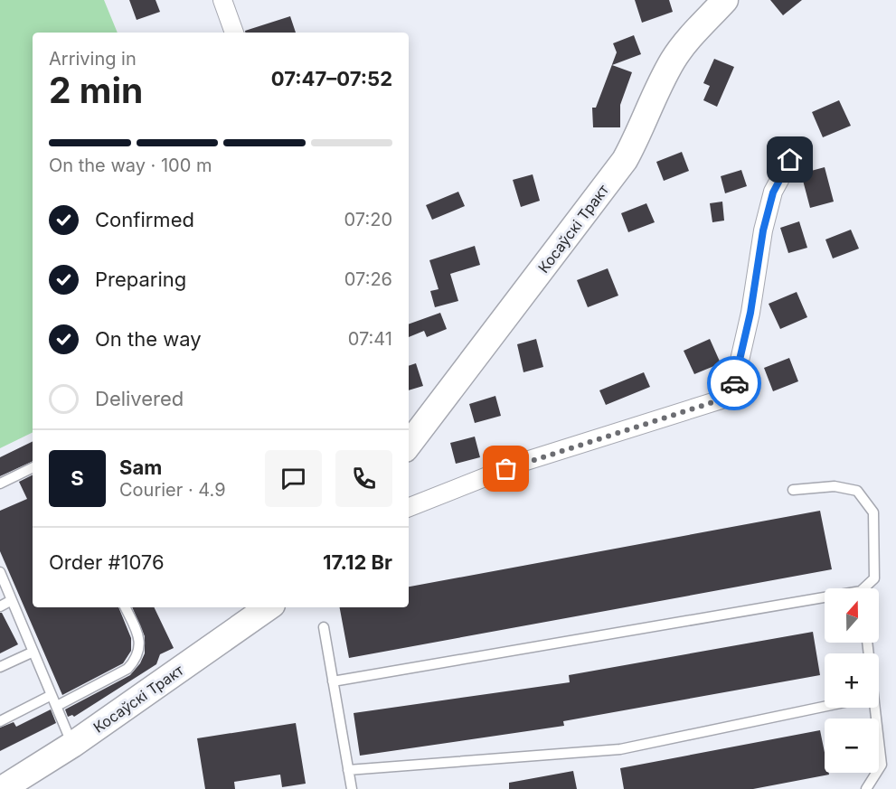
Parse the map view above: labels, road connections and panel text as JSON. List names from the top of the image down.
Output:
{
  "streets": {
    "main road": ["Косаўскі Тракт"]
  },
  "north": "top",
  "page": {
    "heading": ["2 min", "Arriving in", "07:47–07:52"],
    "panel": [
      "Sam",
      "Courier · 4.9",
      "Order #1076",
      "17.12 Br"
    ],
    "bar": "On the way · 100 m",
    "list": [
      ["Confirmed", "07:20"],
      ["Preparing", "07:26"],
      ["On the way", "07:41"],
      "Delivered"
    ],
    "round": "S",
    "map_buttons": ["+", "−"]
  }
}
